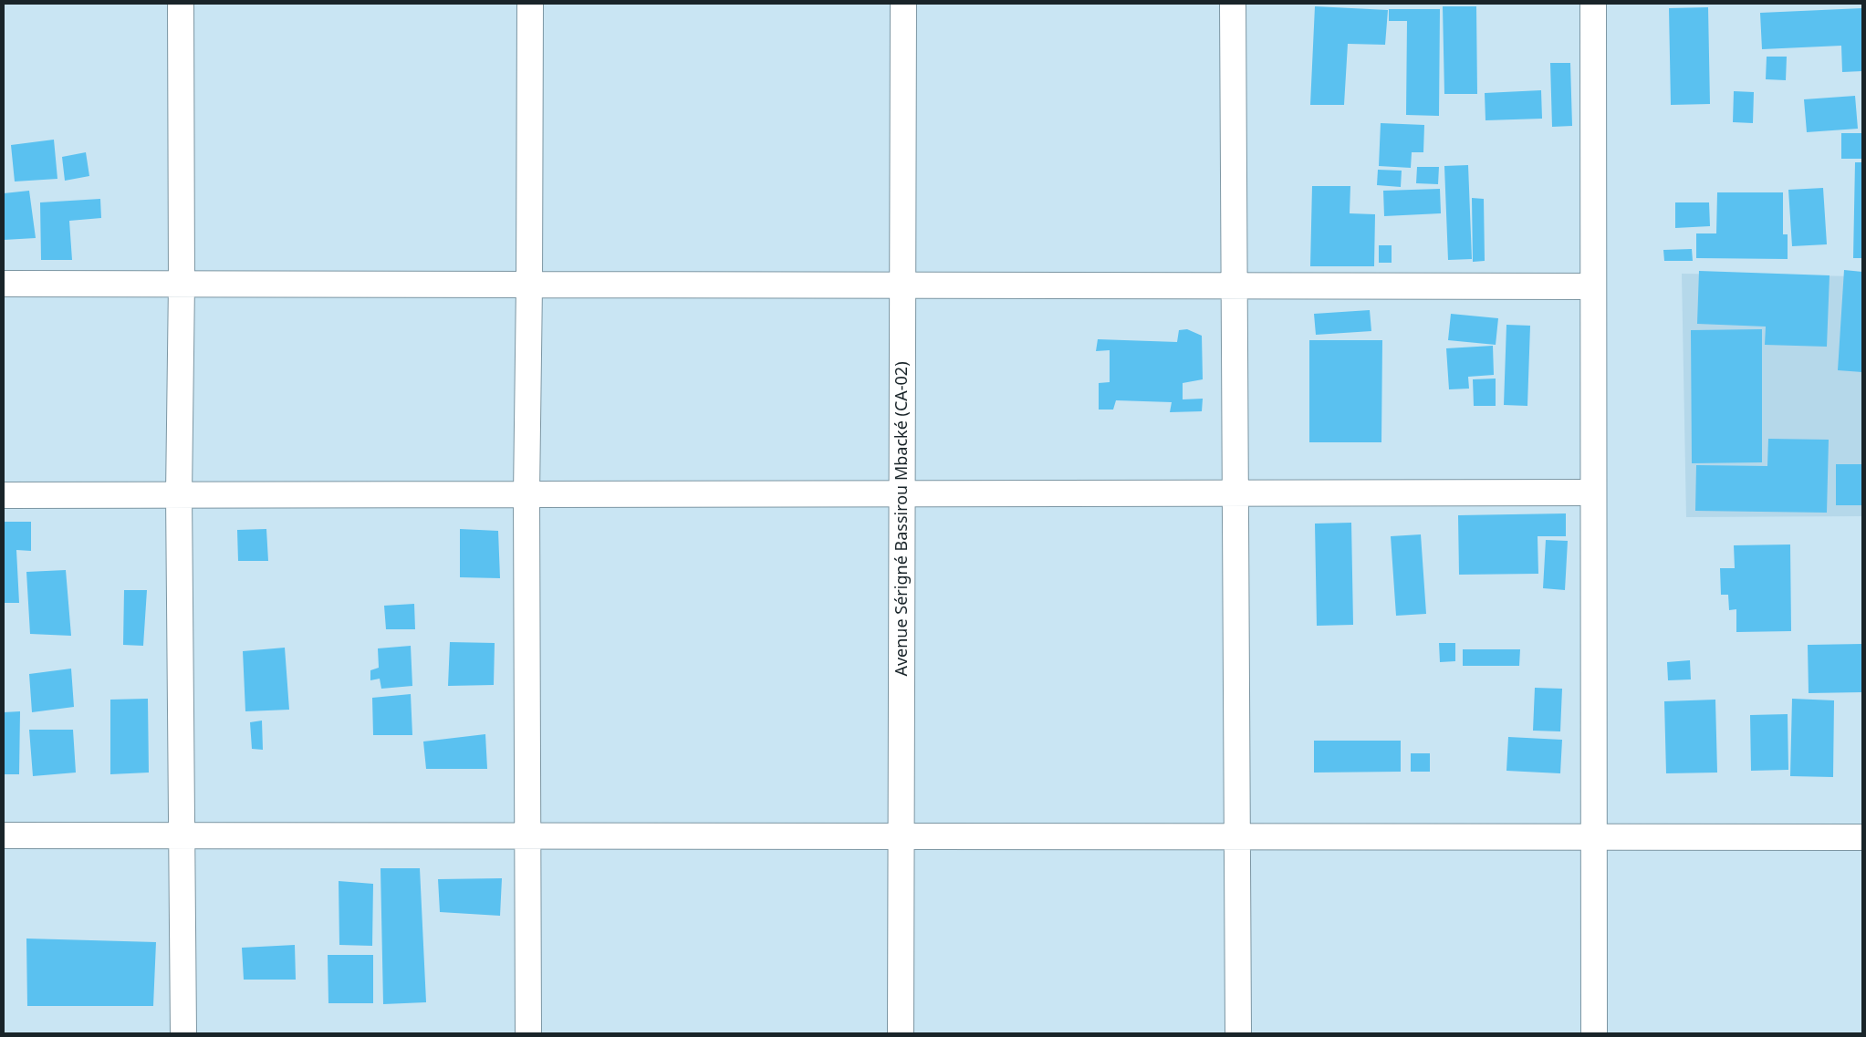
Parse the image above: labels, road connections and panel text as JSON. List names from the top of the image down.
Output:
{
  "streets": {
    "street": ["Avenue Sérigné Bassirou Mbacké (CA-02)"]
  }
}
